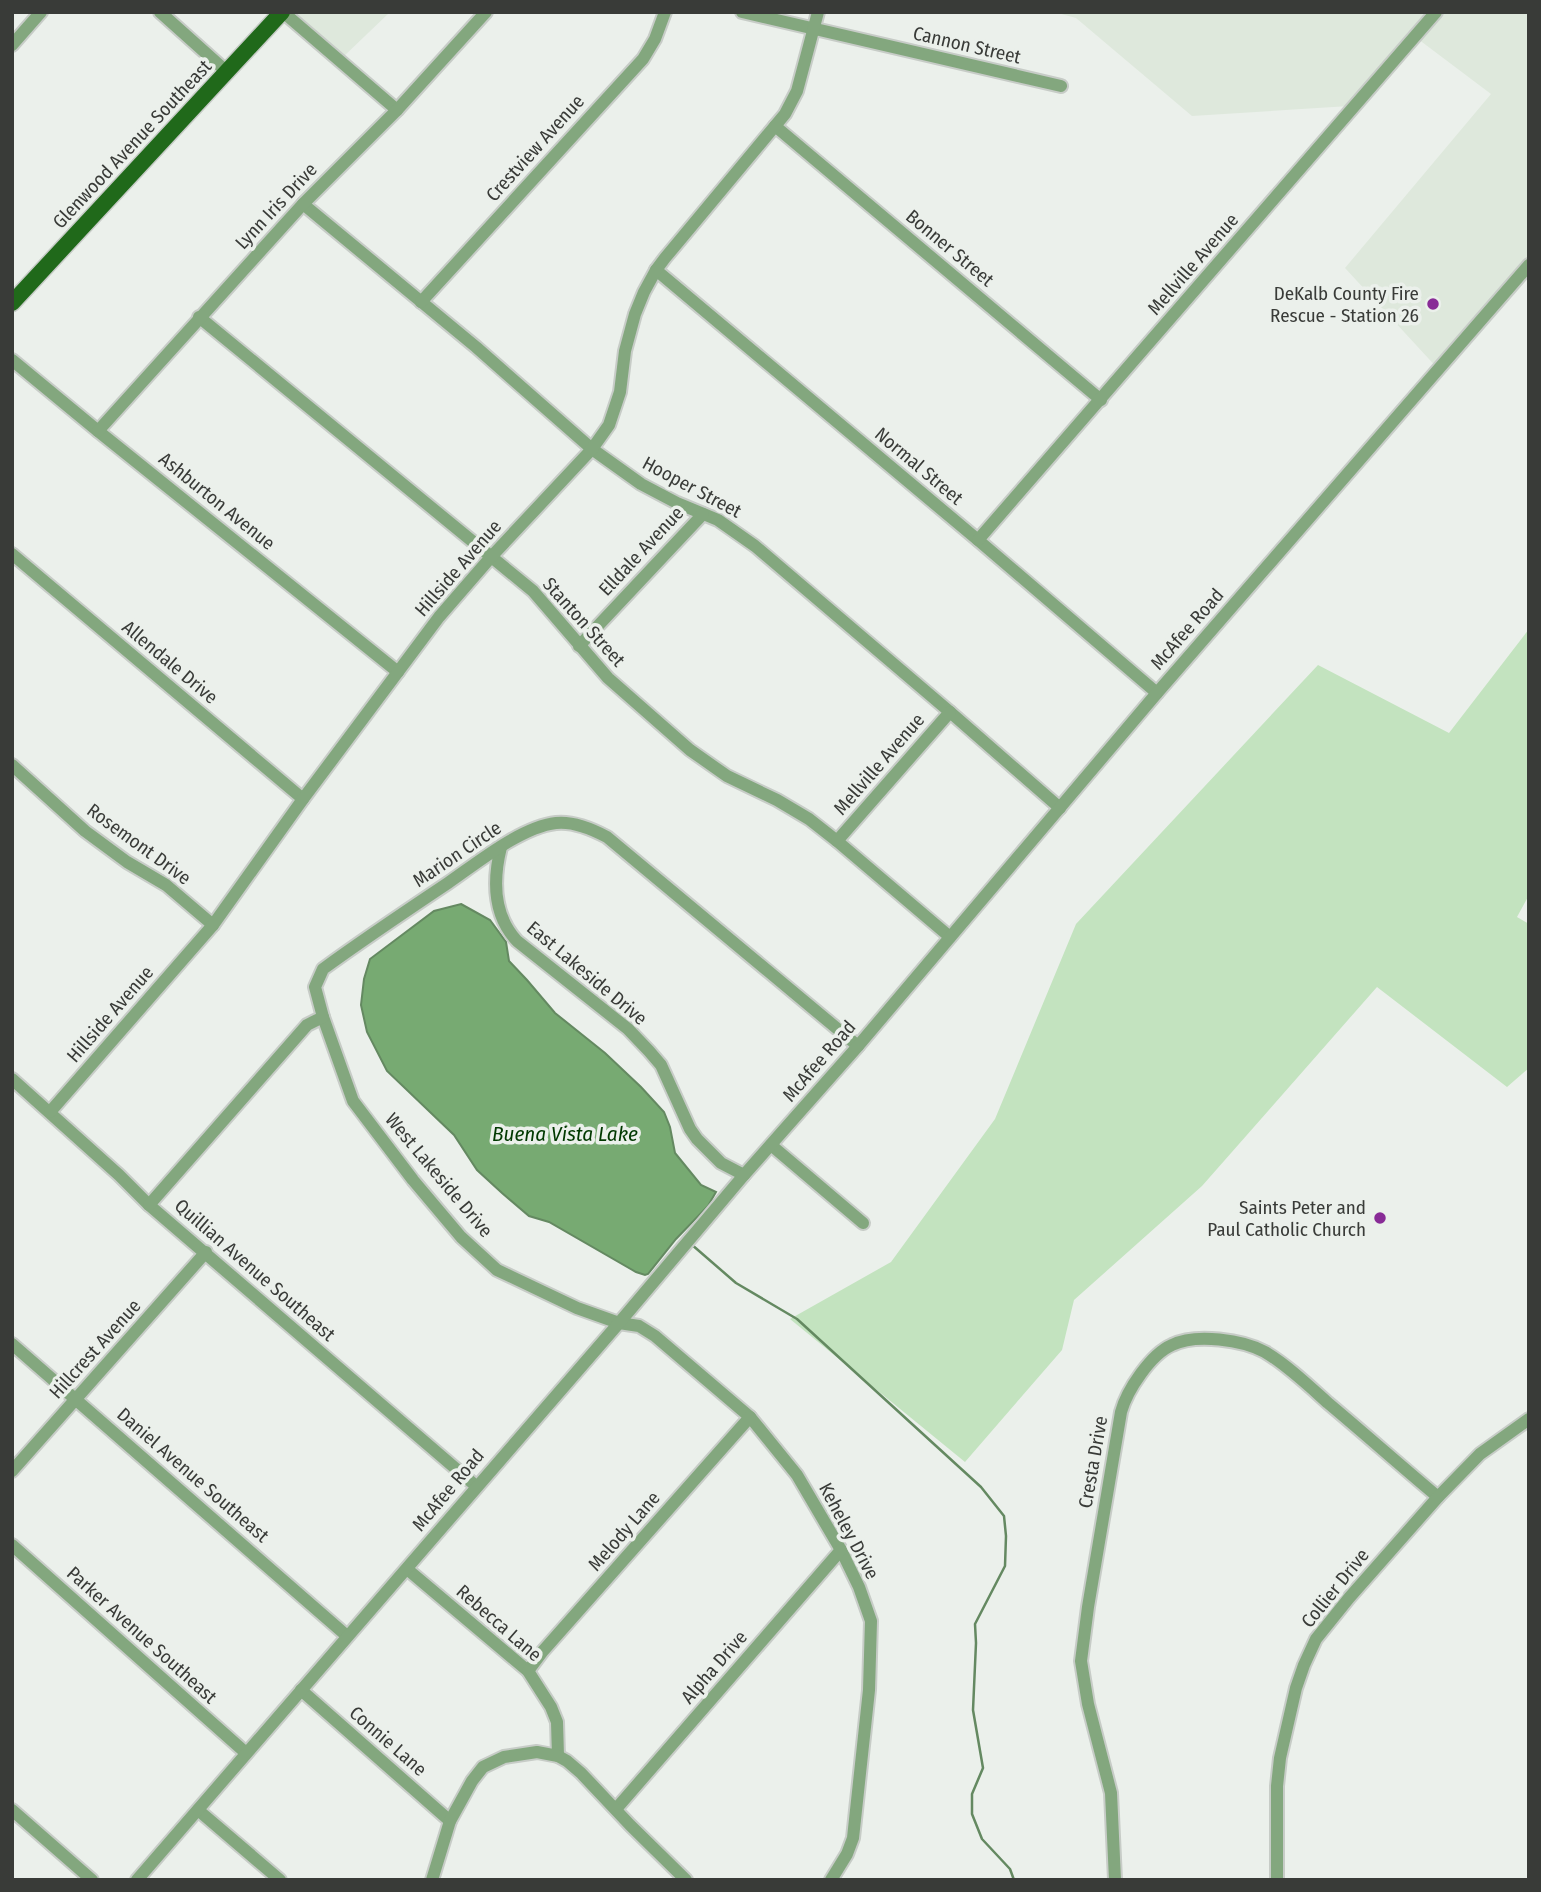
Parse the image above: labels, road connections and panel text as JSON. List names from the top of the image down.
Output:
{
  "streets": {
    "main road": ["Glenwood Avenue Southeast"],
    "street": [
      "Cannon Street",
      "Crestview Avenue",
      "Lynn Iris Drive",
      "Bonner Street",
      "Mellville Avenue",
      "Normal Street",
      "Hooper Street",
      "Ashburton Avenue",
      "Elldale Avenue",
      "Hillside Avenue",
      "Stanton Street",
      "McAfee Road",
      "Allendale Drive",
      "Rosemont Drive",
      "Marion Circle",
      "East Lakeside Drive",
      "West Lakeside Drive",
      "Quillian Avenue Southeast",
      "Hillcrest Avenue",
      "Cresta Drive",
      "Daniel Avenue Southeast",
      "Melody Lane",
      "Keheley Drive",
      "Collier Drive",
      "Rebecca Lane",
      "Parker Avenue Southeast",
      "Alpha Drive",
      "Connie Lane"
    ]
  },
  "crossings": [
    ["Cannon Street", "Hillside Avenue"],
    ["Crestview Avenue", "Hooper Street"],
    ["Lynn Iris Drive", "Hooper Street"],
    ["Lynn Iris Drive", "Ashburton Avenue"],
    ["Lynn Iris Drive", "Stanton Street"],
    ["Bonner Street", "Mellville Avenue"],
    ["Bonner Street", "Hillside Avenue"],
    ["Mellville Avenue", "Normal Street"],
    ["Mellville Avenue", "Hooper Street"],
    ["Mellville Avenue", "Stanton Street"],
    ["Normal Street", "Hillside Avenue"],
    ["Normal Street", "McAfee Road"],
    ["Hooper Street", "Elldale Avenue"],
    ["Hooper Street", "Hillside Avenue"],
    ["Hooper Street", "McAfee Road"],
    ["Ashburton Avenue", "Hillside Avenue"],
    ["Elldale Avenue", "Stanton Street"],
    ["Hillside Avenue", "Stanton Street"],
    ["Hillside Avenue", "Allendale Drive"],
    ["Hillside Avenue", "Rosemont Drive"],
    ["Hillside Avenue", "Quillian Avenue Southeast"],
    ["Stanton Street", "McAfee Road"],
    ["McAfee Road", "Marion Circle"],
    ["McAfee Road", "East Lakeside Drive"],
    ["McAfee Road", "West Lakeside Drive"],
    ["McAfee Road", "Quillian Avenue Southeast"],
    ["McAfee Road", "Daniel Avenue Southeast"],
    ["McAfee Road", "Keheley Drive"],
    ["McAfee Road", "Rebecca Lane"],
    ["McAfee Road", "Parker Avenue Southeast"],
    ["McAfee Road", "Connie Lane"],
    ["Marion Circle", "East Lakeside Drive"],
    ["Marion Circle", "West Lakeside Drive"],
    ["West Lakeside Drive", "Keheley Drive"],
    ["Quillian Avenue Southeast", "Hillcrest Avenue"],
    ["Hillcrest Avenue", "Daniel Avenue Southeast"],
    ["Cresta Drive", "Collier Drive"],
    ["Melody Lane", "Keheley Drive"],
    ["Melody Lane", "Rebecca Lane"],
    ["Keheley Drive", "Alpha Drive"]
  ],
  "water": ["Buena Vista Lake"],
  "places": ["DeKalb County Fire Rescue - Station 26", "Saints Peter and Paul Catholic Church"]
}
